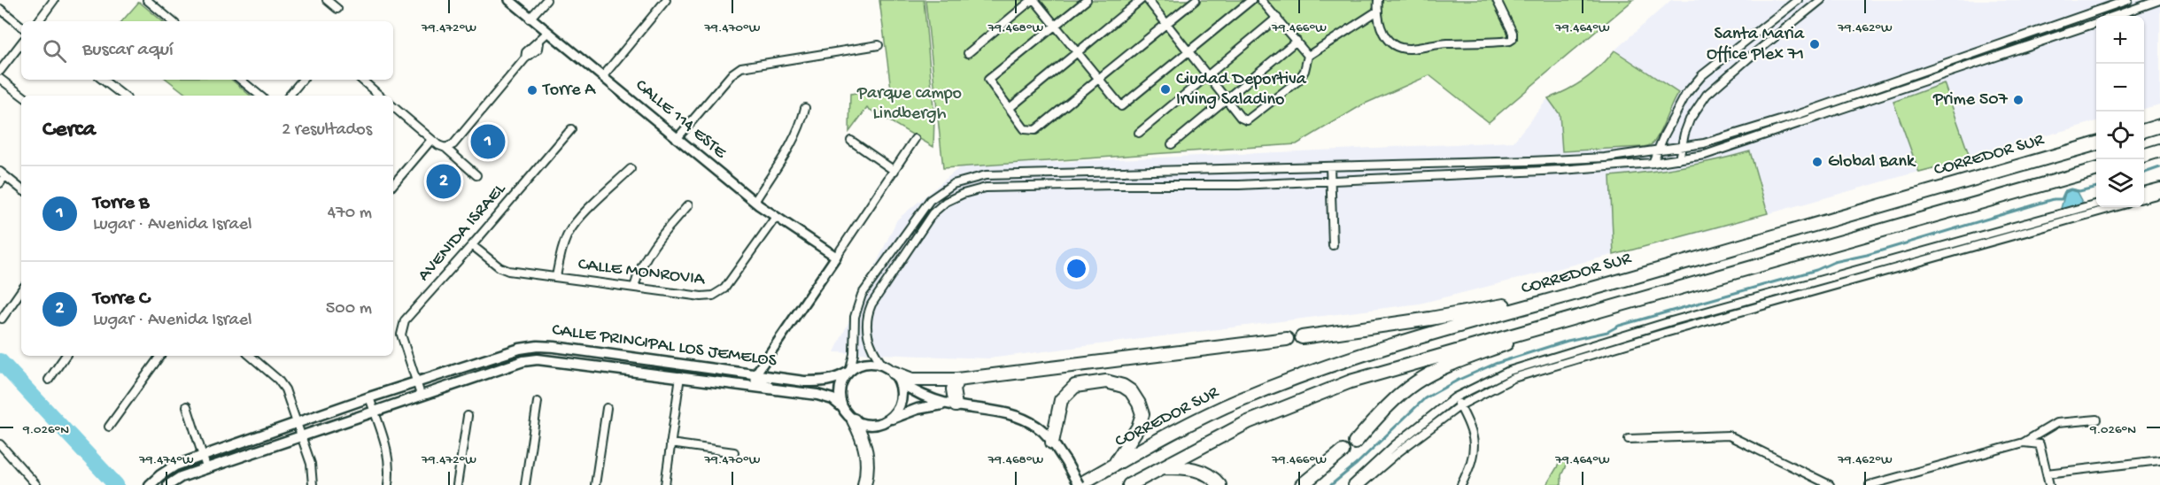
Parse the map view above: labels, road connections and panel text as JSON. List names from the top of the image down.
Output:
{
  "streets": {
    "highway": ["CORREDOR SUR"],
    "main road": ["CALLE PRINCIPAL LOS JEMELOS"],
    "street": ["CALLE 114 ESTE", "AVENIDA ISRAEL", "CALLE MONROVIA"]
  },
  "crossings": [
    ["CALLE 114 ESTE", "CALLE MONROVIA"],
    ["AVENIDA ISRAEL", "CALLE MONROVIA"],
    ["AVENIDA ISRAEL", "CALLE PRINCIPAL LOS JEMELOS"]
  ],
  "parks": ["Parque campo Lindbergh"],
  "places": [
    "Santa Maria Office Plex 71",
    "Ciudad Deportiva Irving Saladino",
    "Torre A",
    "Prime 507",
    "Global Bank"
  ],
  "page": {
    "map_buttons": ["+", "−"],
    "search": "Buscar aquí",
    "heading": ["Cerca", "2 resultados"],
    "pins": ["1", "2"],
    "list": [
      {
        "mark": "1",
        "name": "Torre B",
        "note": "Lugar · Avenida Israel",
        "value": "470 m"
      },
      {
        "mark": "2",
        "name": "Torre C",
        "note": "Lugar · Avenida Israel",
        "value": "500 m"
      }
    ]
  },
  "coordinates": [
    "79.472°W",
    "79.470°W",
    "79.468°W",
    "79.466°W",
    "79.464°W",
    "79.462°W",
    "9.026°N",
    "79.474°W"
  ]
}
